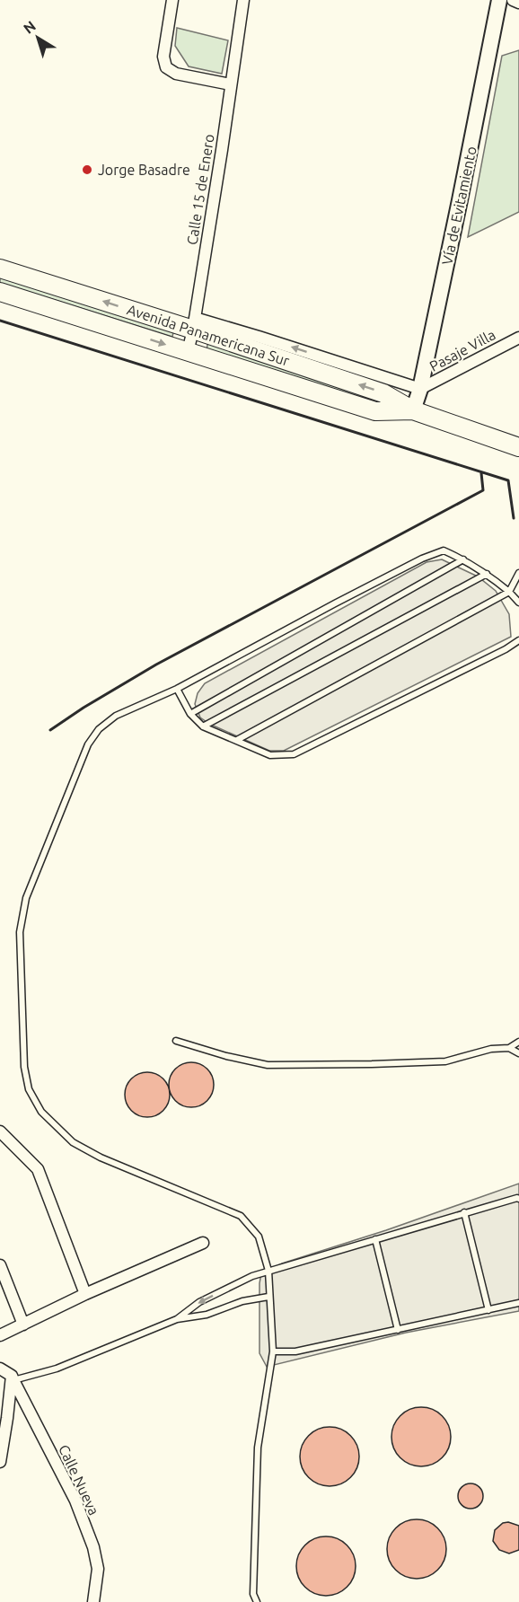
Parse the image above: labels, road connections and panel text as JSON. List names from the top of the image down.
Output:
{
  "streets": {
    "main road": ["Vía de Evitamiento", "Avenida Panamericana Sur"],
    "street": ["Calle 15 de Enero", "Pasaje Villa", "Calle Nueva"]
  },
  "crossings": [
    ["Calle 15 de Enero", "Avenida Panamericana Sur"],
    ["Vía de Evitamiento", "Avenida Panamericana Sur"],
    ["Vía de Evitamiento", "Pasaje Villa"],
    ["Avenida Panamericana Sur", "Pasaje Villa"]
  ],
  "places": ["Jorge Basadre"],
  "north": "top left"
}
